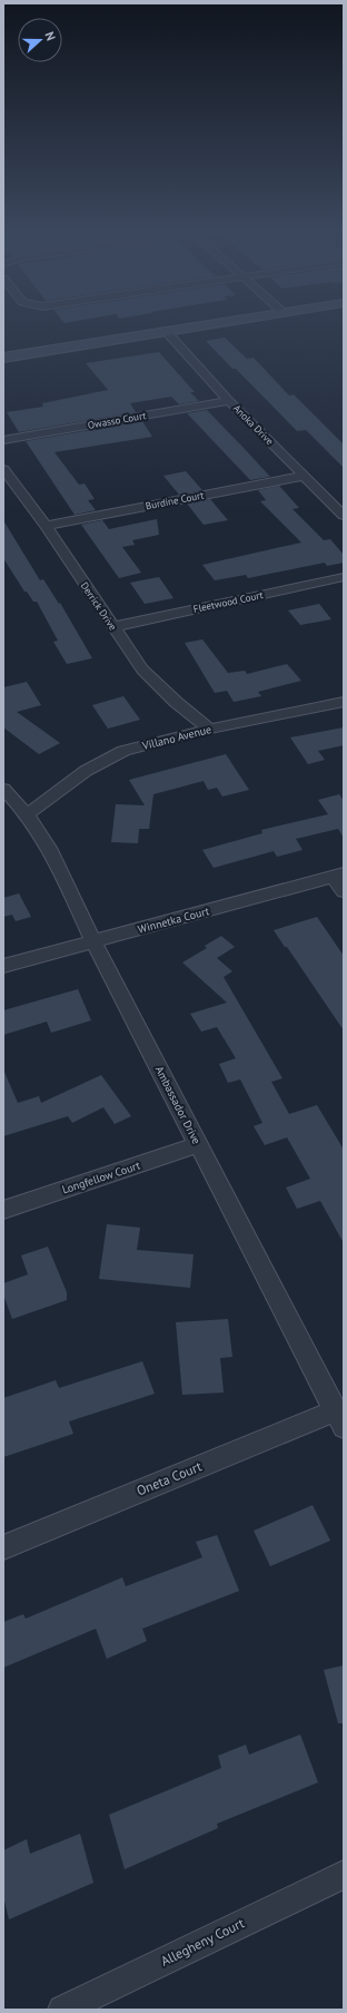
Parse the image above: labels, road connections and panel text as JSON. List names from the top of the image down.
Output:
{
  "streets": {
    "street": [
      "Owasso Court",
      "Anoka Drive",
      "Burdine Court",
      "Fleetwood Court",
      "Derrick Drive",
      "Villano Avenue",
      "Winnetka Court",
      "Ambassador Drive",
      "Longfellow Court",
      "Oneta Court",
      "Allegheny Court"
    ]
  },
  "crossings": [
    ["Owasso Court", "Anoka Drive"],
    ["Anoka Drive", "Burdine Court"],
    ["Burdine Court", "Derrick Drive"],
    ["Fleetwood Court", "Derrick Drive"],
    ["Derrick Drive", "Villano Avenue"],
    ["Villano Avenue", "Ambassador Drive"],
    ["Winnetka Court", "Ambassador Drive"],
    ["Ambassador Drive", "Longfellow Court"],
    ["Ambassador Drive", "Oneta Court"]
  ],
  "north": "right"
}
